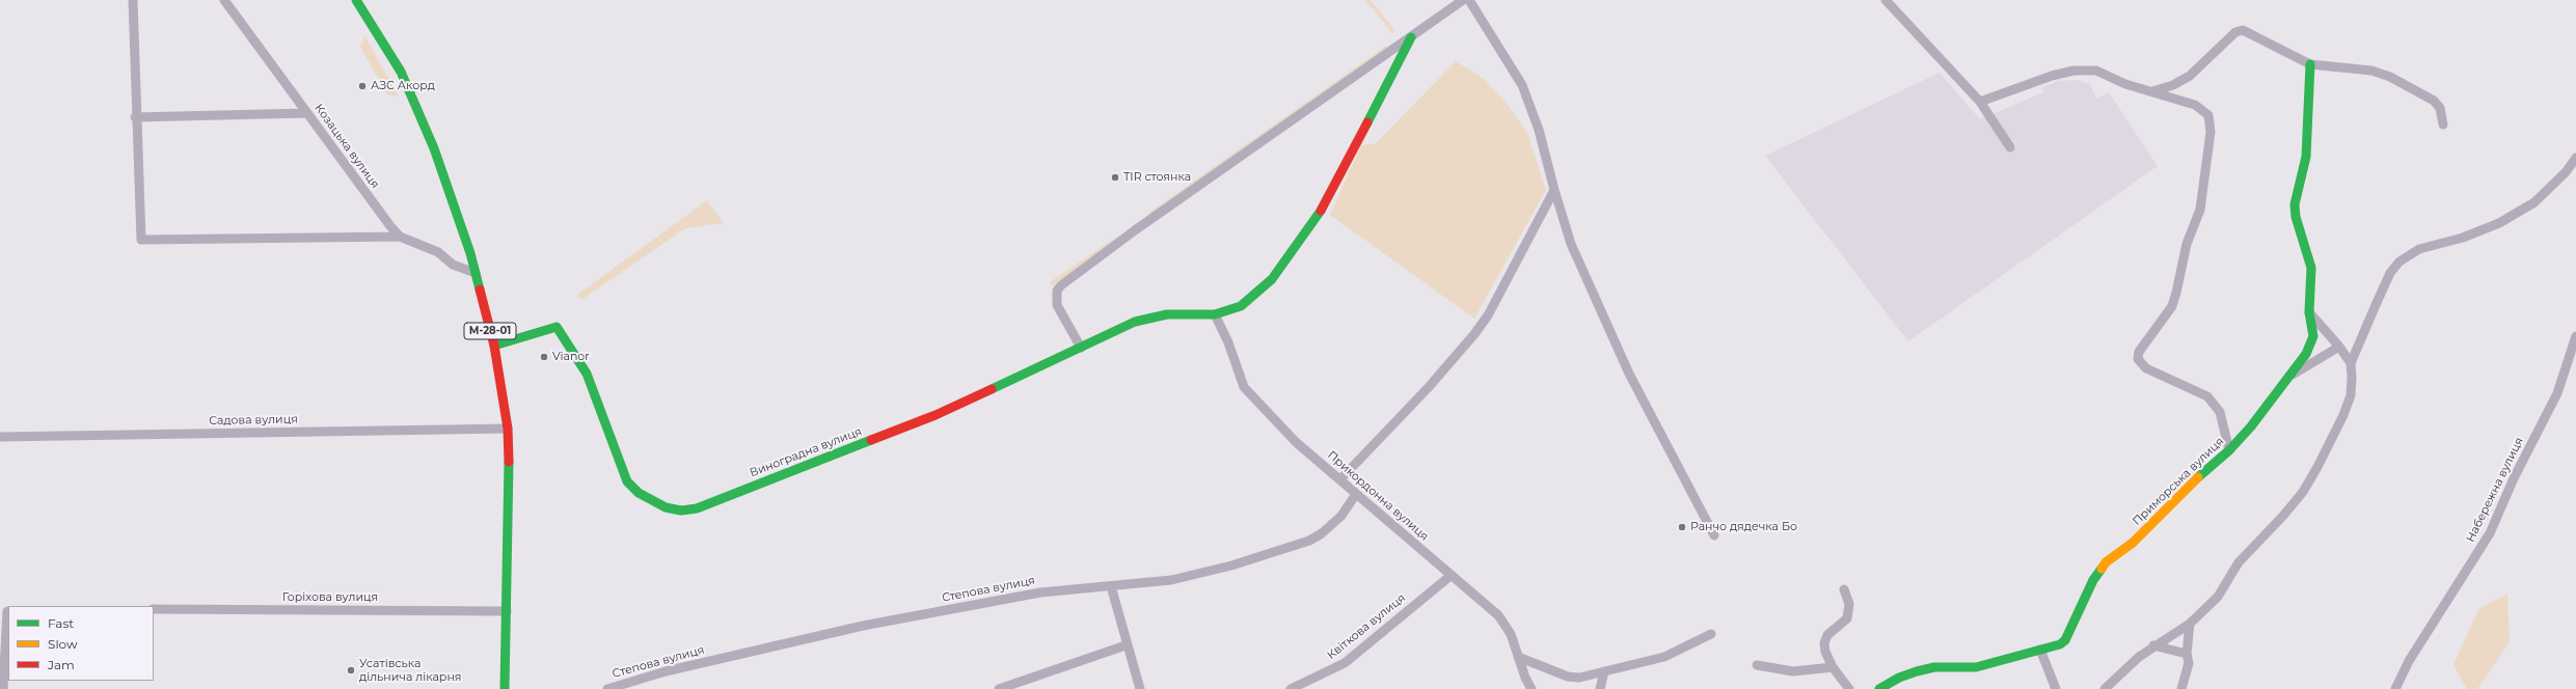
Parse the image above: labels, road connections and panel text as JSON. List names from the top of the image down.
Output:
{
  "streets": {
    "main road": ["М-28-01", "Виноградна вулиця", "Приморська вулиця"],
    "street": [
      "Козацька вулиця",
      "Садова вулиця",
      "Набережна вулиця",
      "Прикордонна вулиця",
      "Степова вулиця",
      "Горіхова вулиця",
      "Квіткова вулиця"
    ]
  },
  "crossings": [
    ["Козацька вулиця", "М-28-01"],
    ["М-28-01", "Садова вулиця"],
    ["М-28-01", "Виноградна вулиця"],
    ["М-28-01", "Горіхова вулиця"],
    ["Виноградна вулиця", "Прикордонна вулиця"],
    ["Прикордонна вулиця", "Степова вулиця"],
    ["Прикордонна вулиця", "Квіткова вулиця"]
  ],
  "places": [
    "АЗС Акорд",
    "TIR стоянка",
    "Vianor",
    "Ранчо дядечка Бо",
    "Усатівська дільнича лікарня"
  ],
  "legend": ["Fast", "Slow", "Jam"]
}
